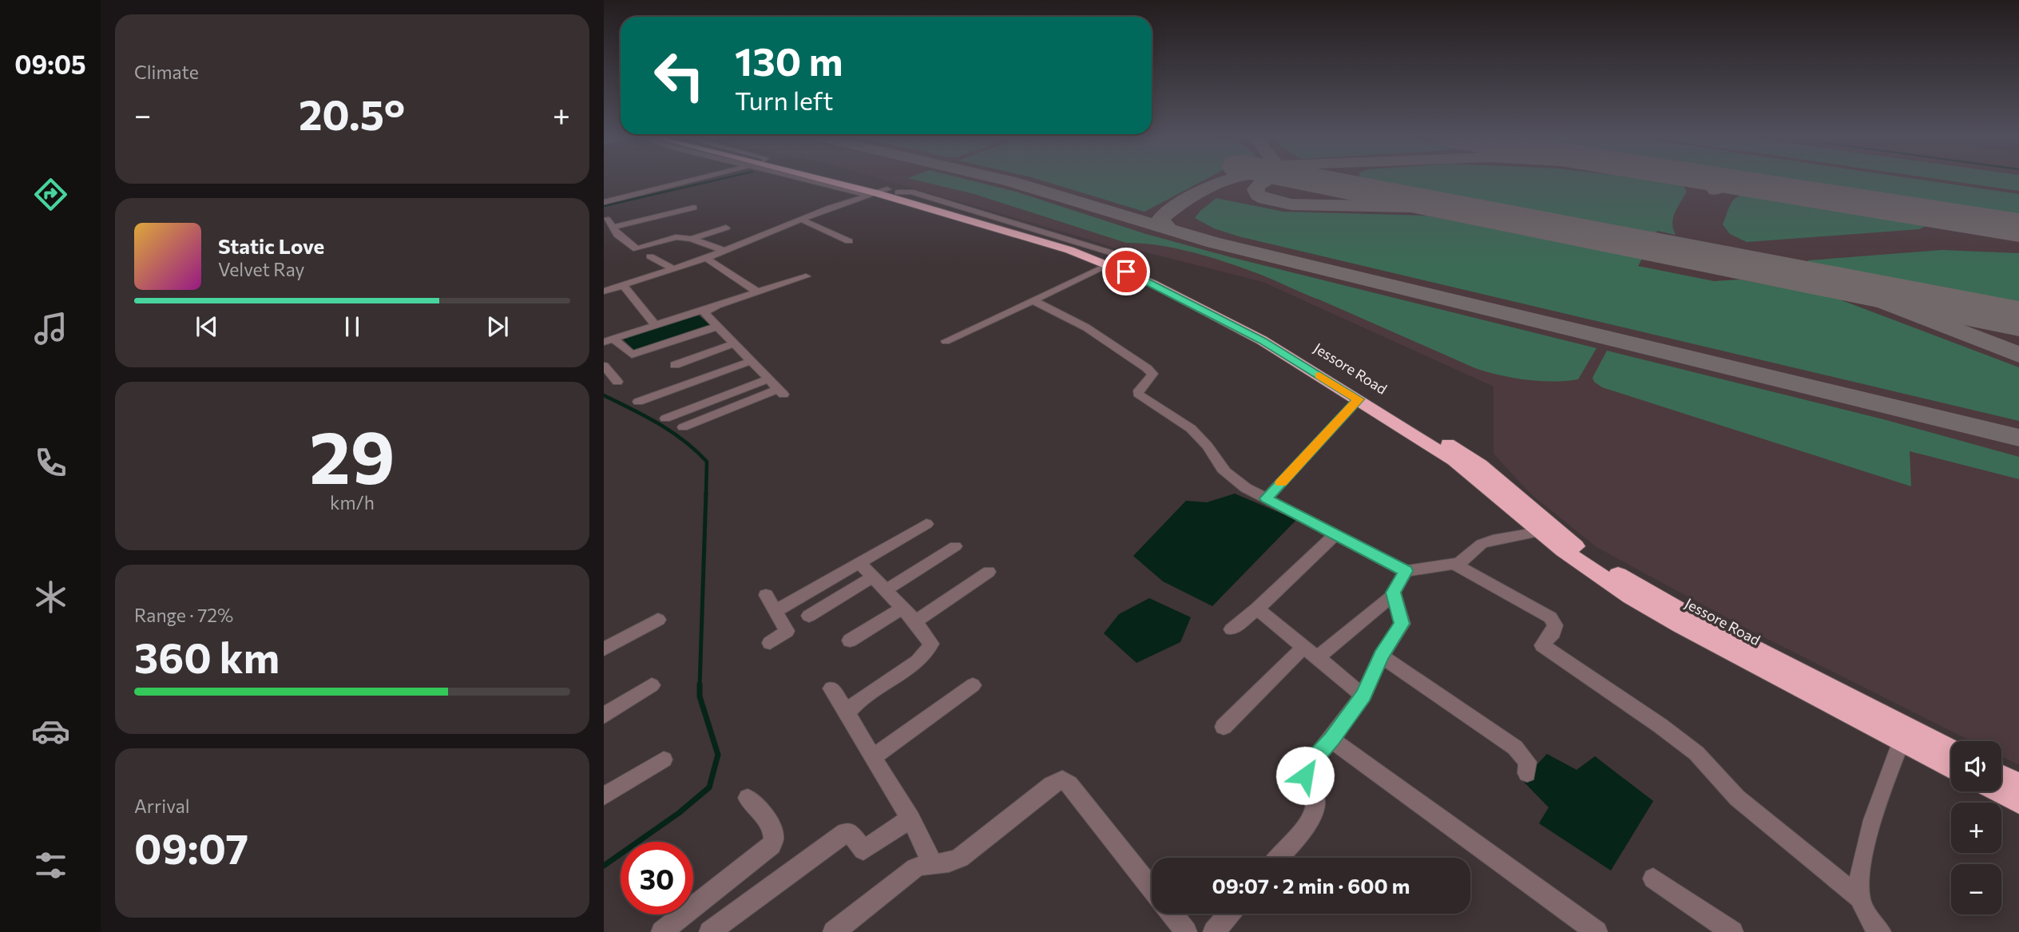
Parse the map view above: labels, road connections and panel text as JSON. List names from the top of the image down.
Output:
{
  "streets": {
    "highway": ["Jessore Road"]
  },
  "page": {
    "tabs": "09:05",
    "tile": [
      "Climate",
      ["29", "km/h"],
      ["Range · 72%", "360 km"],
      ["Arrival", "09:07"]
    ],
    "turn": ["130 m", "Turn left"],
    "heat": ["−", "20.5°", "+"],
    "song": ["Static Love", "Velvet Ray"],
    "map_buttons": ["+", "−"],
    "limit": "30",
    "trip": "09:07 · 2 min · 600 m"
  }
}
